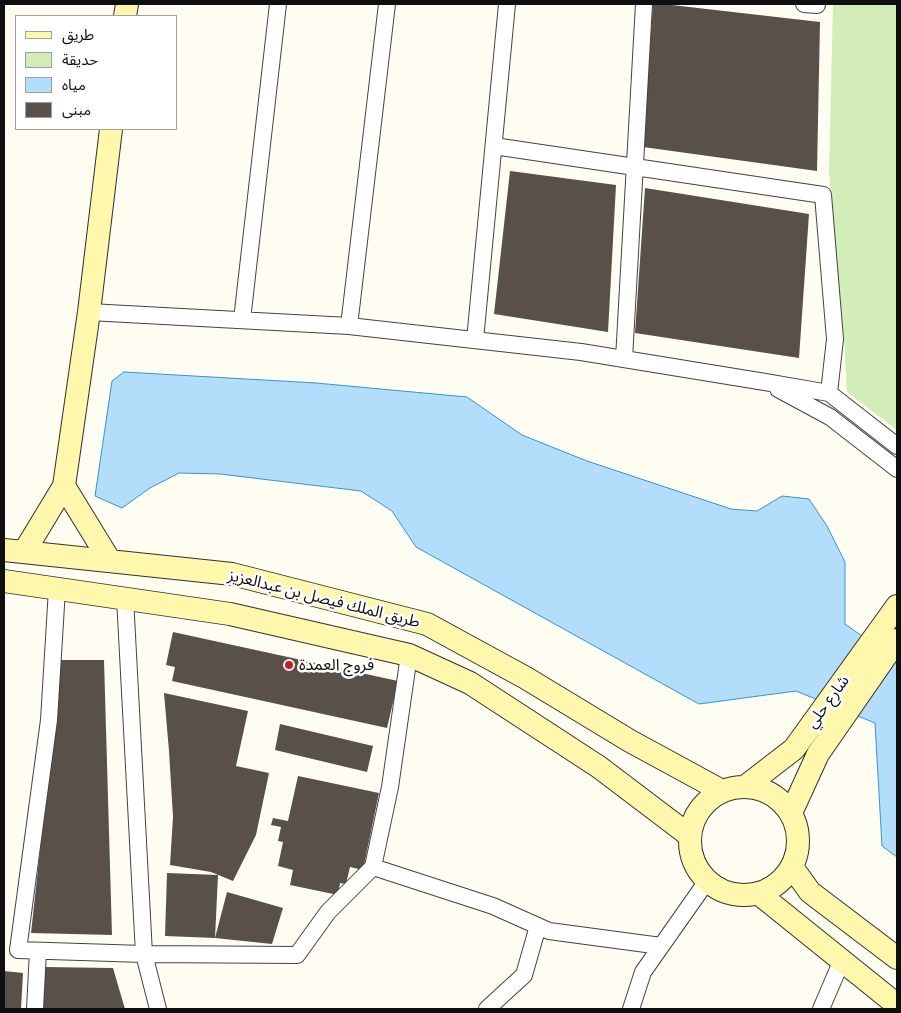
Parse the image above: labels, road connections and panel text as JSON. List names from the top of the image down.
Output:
{
  "streets": {
    "street": ["طريق الملك فيصل بن عبدالعزيز", "شارع حلي"]
  },
  "crossings": [
    ["طريق الملك فيصل بن عبدالعزيز", "شارع حلي"]
  ],
  "places": ["فروج العمدة"],
  "legend": [
    "طريق",
    "حديقة",
    "مياه",
    "مبنى"
  ]
}
